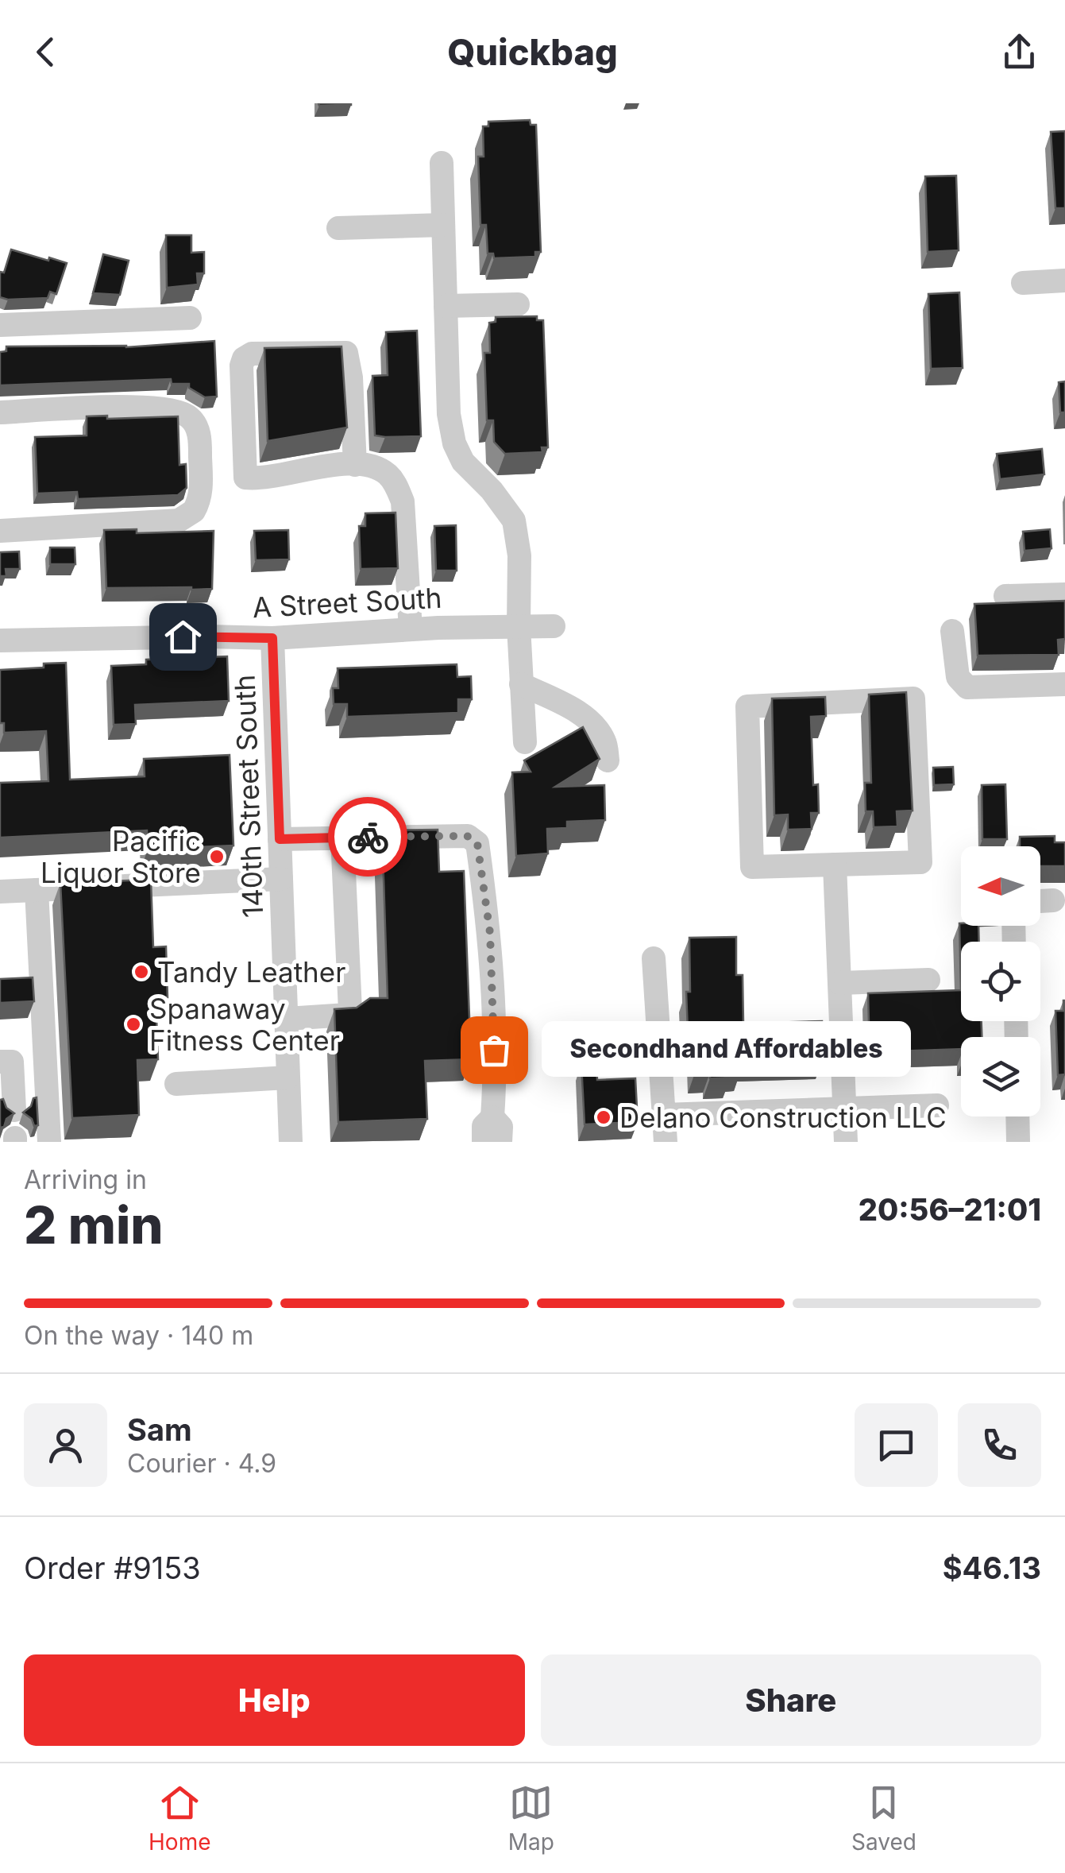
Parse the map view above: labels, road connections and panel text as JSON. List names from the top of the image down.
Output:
{
  "streets": {
    "street": ["A Street South", "140th Street South"]
  },
  "crossings": [
    ["A Street South", "140th Street South"]
  ],
  "places": [
    "Pacific Liquor Store",
    "Tandy Leather",
    "Spanaway Fitness Center",
    "Secondhand Affordables",
    "Delano Construction LLC"
  ],
  "north": "left",
  "page": {
    "header": "Quickbag",
    "bubble": "Secondhand Affordables",
    "heading": ["2 min", "Arriving in", "20:56–21:01"],
    "panel": [
      "Sam",
      "Courier · 4.9",
      "Order #9153",
      "$46.13"
    ],
    "bar": "On the way · 140 m",
    "buttons": ["Help", "Share"],
    "tabs": ["Home", "Map", "Saved"]
  }
}
